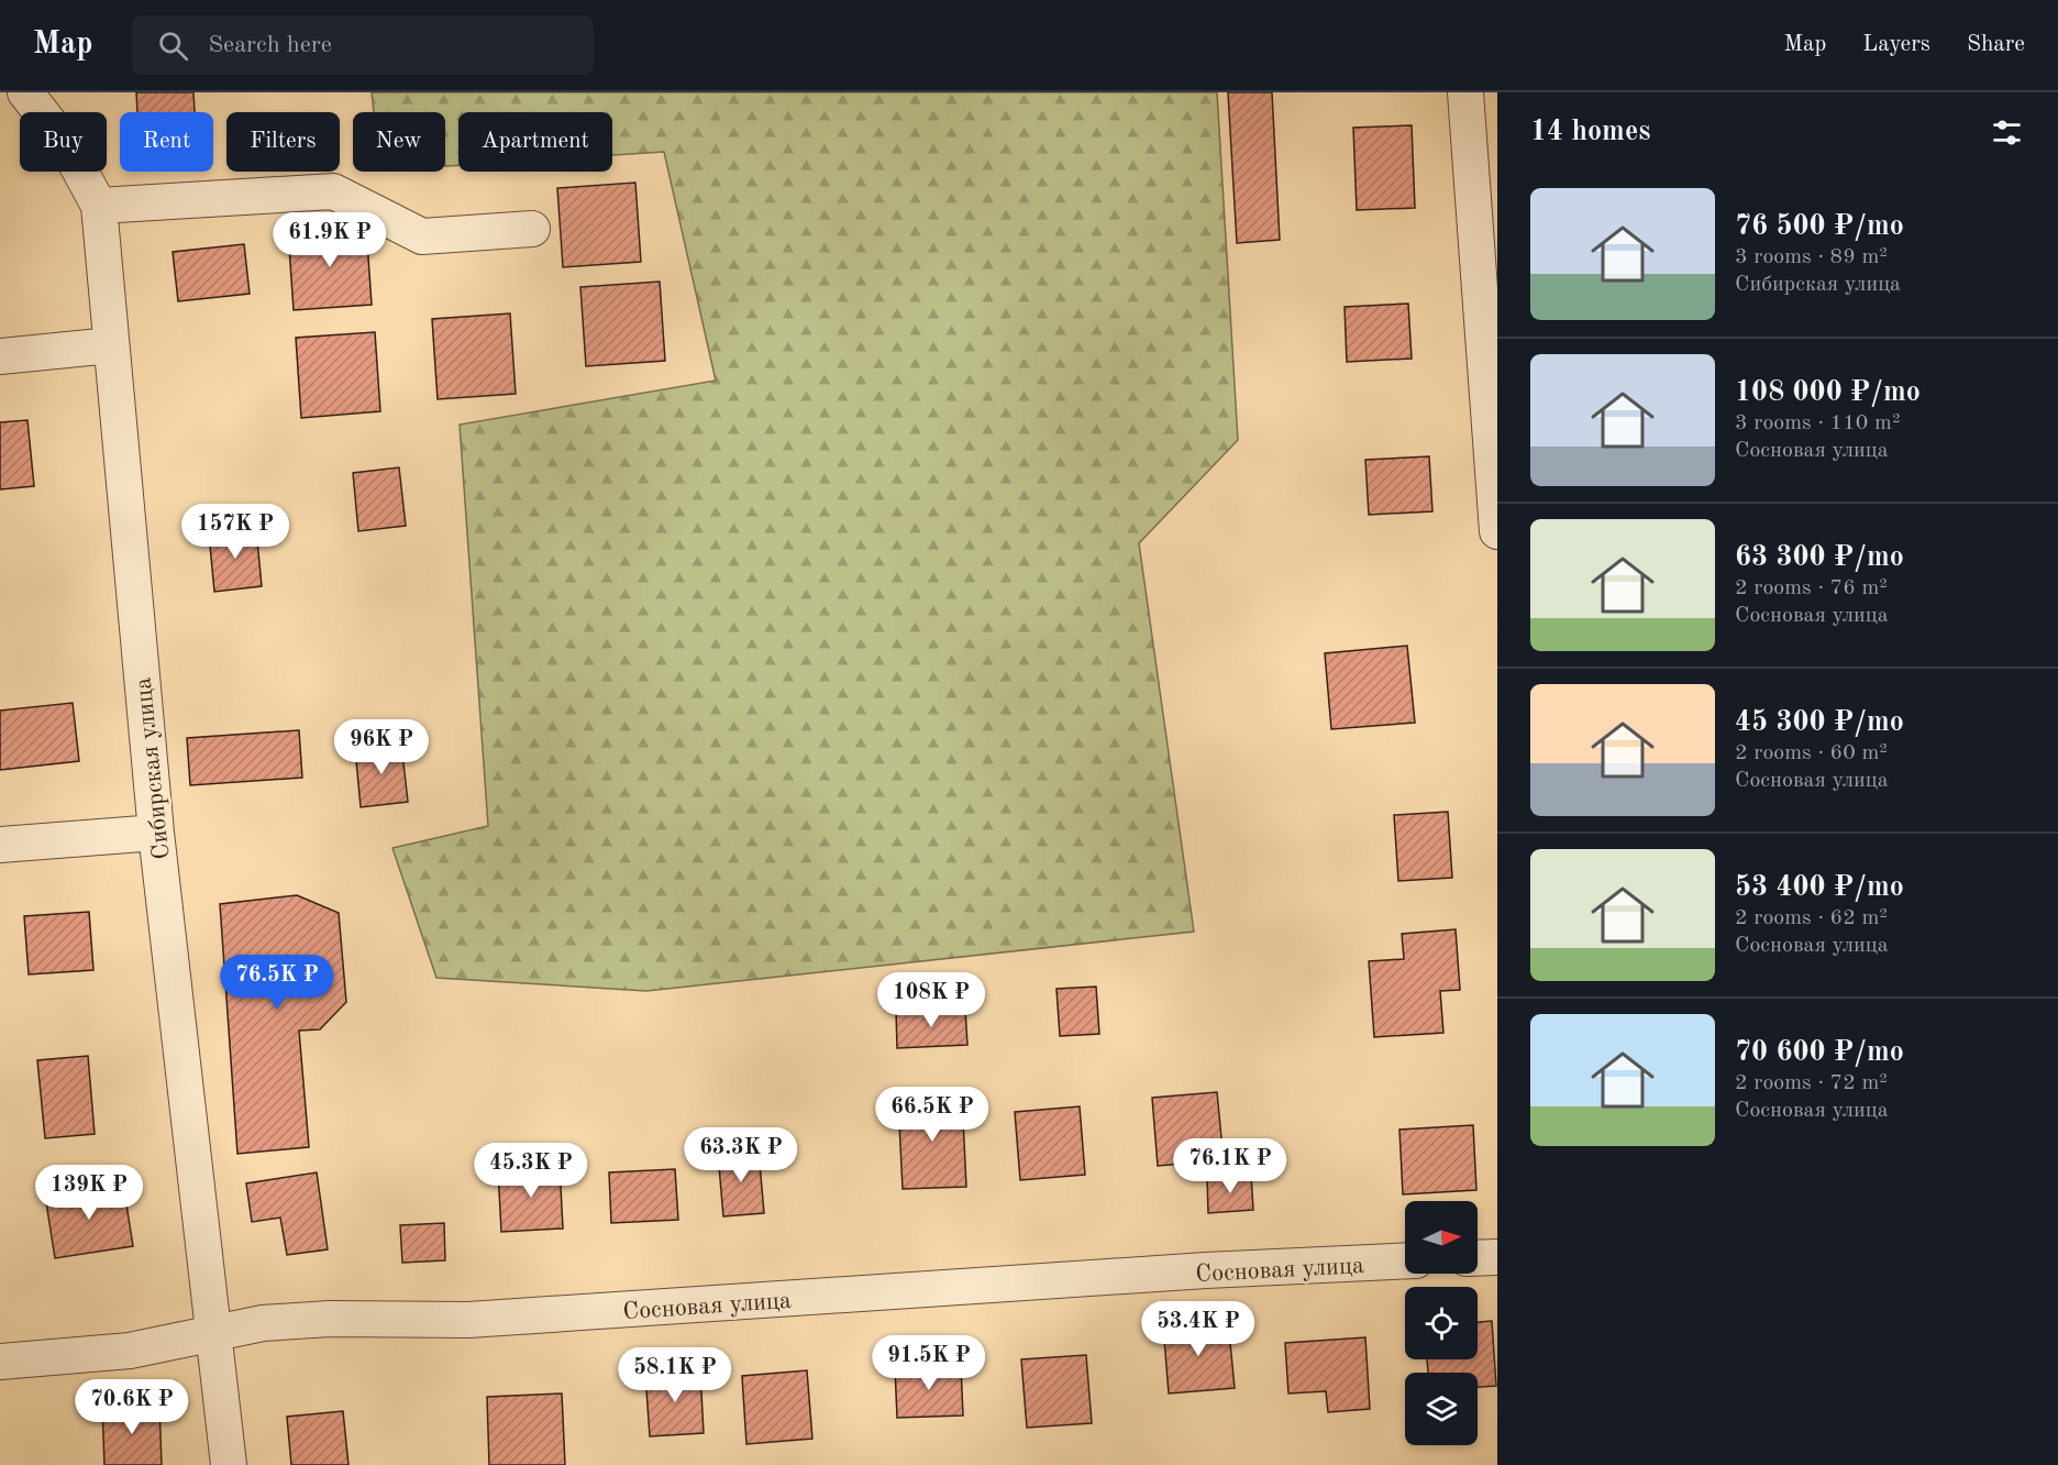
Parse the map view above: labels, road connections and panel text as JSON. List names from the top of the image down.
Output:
{
  "streets": {
    "street": ["Сибирская улица", "Сосновая улица"]
  },
  "crossings": [
    ["Сибирская улица", "Сосновая улица"]
  ],
  "north": "right",
  "page": {
    "header": "Map",
    "search": "Search here",
    "nav": ["Map", "Layers", "Share"],
    "heading": "14 homes",
    "chip": [
      "Buy",
      "Rent",
      "Filters",
      "New",
      "Apartment"
    ],
    "list": [
      {
        "name": "76 500 ₽/mo",
        "note": "3 rooms · 89 m² · Сибирская улица"
      },
      {
        "name": "108 000 ₽/mo",
        "note": "3 rooms · 110 m² · Сосновая улица"
      },
      {
        "name": "63 300 ₽/mo",
        "note": "2 rooms · 76 m² · Сосновая улица"
      },
      {
        "name": "45 300 ₽/mo",
        "note": "2 rooms · 60 m² · Сосновая улица"
      },
      {
        "name": "53 400 ₽/mo",
        "note": "2 rooms · 62 m² · Сосновая улица"
      },
      {
        "name": "70 600 ₽/mo",
        "note": "2 rooms · 72 m² · Сосновая улица"
      }
    ],
    "price": [
      "61.9K ₽",
      "157K ₽",
      "96K ₽",
      "76.5K ₽",
      "108K ₽",
      "66.5K ₽",
      "63.3K ₽",
      "76.1K ₽",
      "45.3K ₽",
      "139K ₽",
      "53.4K ₽",
      "91.5K ₽",
      "58.1K ₽",
      "70.6K ₽"
    ]
  }
}
